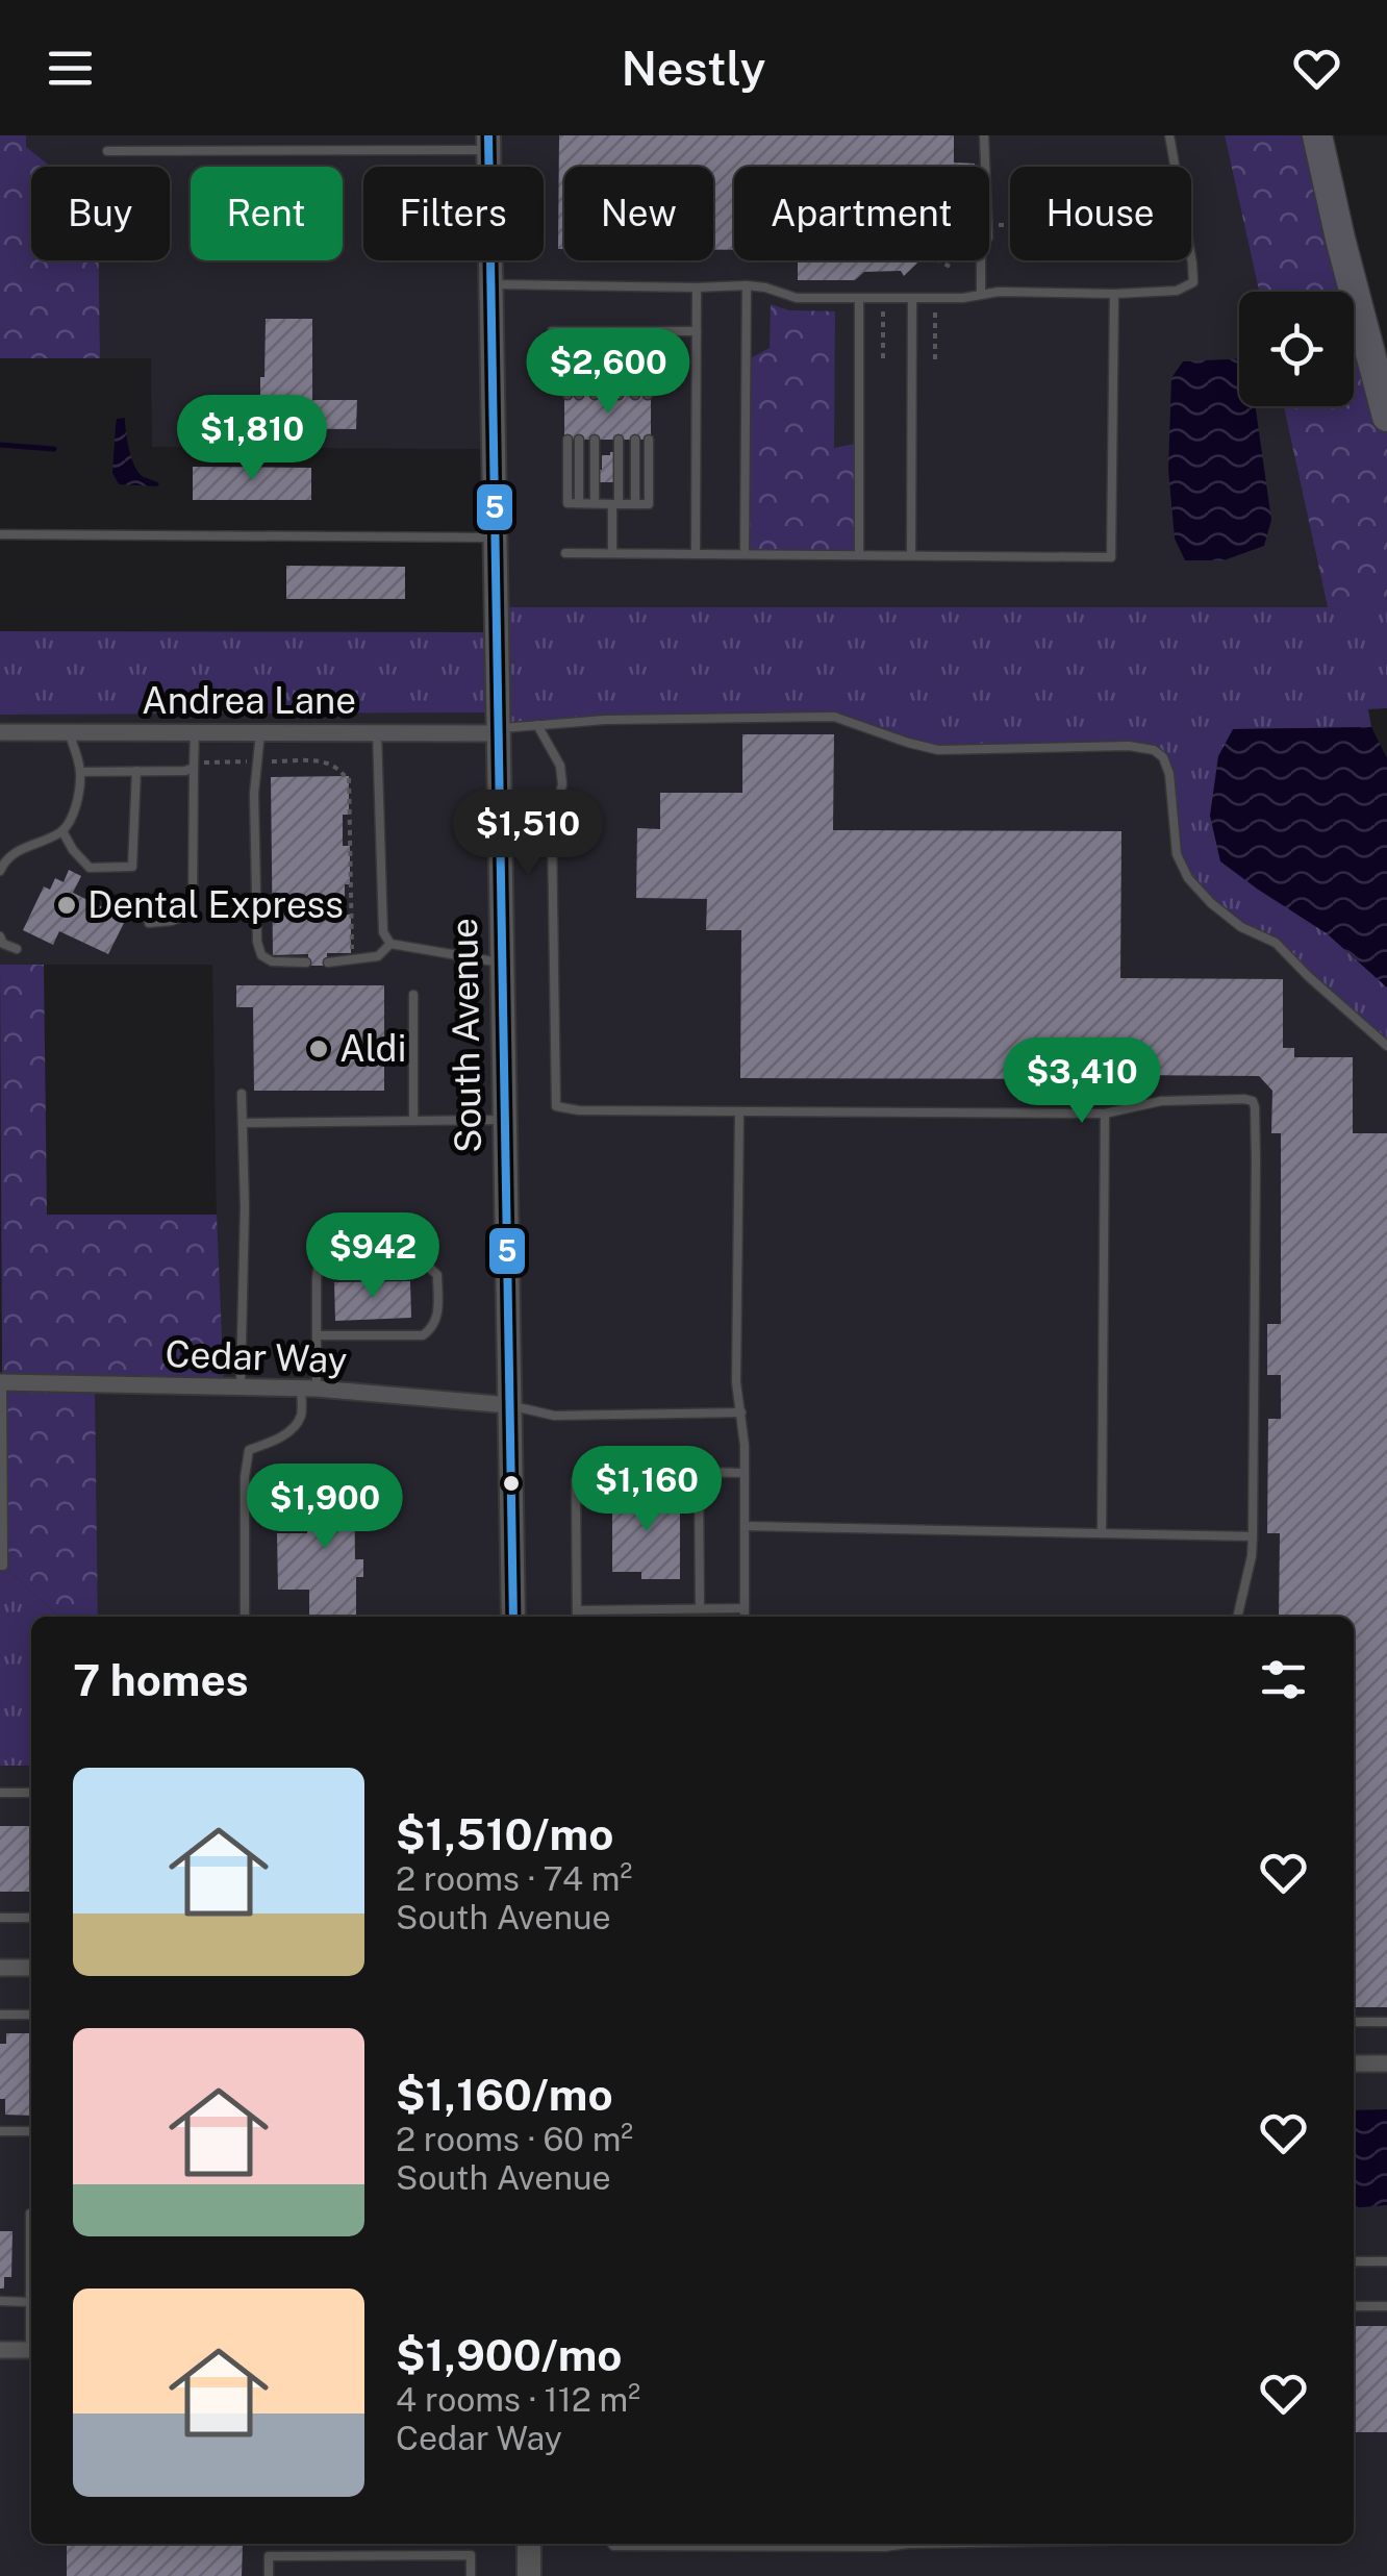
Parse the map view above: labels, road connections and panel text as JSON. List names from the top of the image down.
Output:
{
  "streets": {
    "main road": ["South Avenue"],
    "street": ["Andrea Lane", "Cedar Way"]
  },
  "crossings": [
    ["Andrea Lane", "South Avenue"],
    ["South Avenue", "Cedar Way"]
  ],
  "places": ["Dental Express", "Aldi"],
  "lines": ["transit line 5"],
  "page": {
    "header": "Nestly",
    "chip": [
      "Buy",
      "Rent",
      "Filters",
      "New",
      "Apartment",
      "House"
    ],
    "price": [
      "$2,600",
      "$1,810",
      "$1,510",
      "$3,410",
      "$942",
      "$1,160",
      "$1,900"
    ],
    "heading": "7 homes",
    "list": [
      {
        "name": "$1,510/mo",
        "note": "2 rooms · 74 m² · South Avenue"
      },
      {
        "name": "$1,160/mo",
        "note": "2 rooms · 60 m² · South Avenue"
      },
      {
        "name": "$1,900/mo",
        "note": "4 rooms · 112 m² · Cedar Way"
      }
    ]
  }
}
